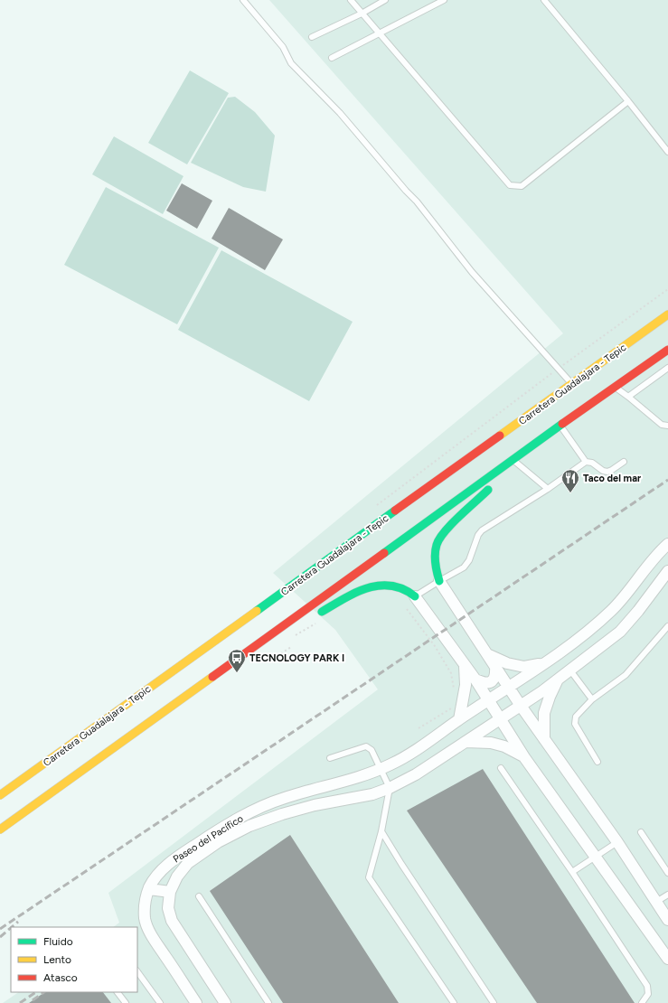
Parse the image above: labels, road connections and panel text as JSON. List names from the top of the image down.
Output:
{
  "streets": {
    "highway": ["Carretera Guadalajara - Tepic"],
    "street": ["Paseo del Pacífico"]
  },
  "places": {
    "restaurant": ["Taco del mar"],
    "bus stop": ["TECNOLOGY PARK I"]
  },
  "legend": ["Fluido", "Lento", "Atasco"]
}
